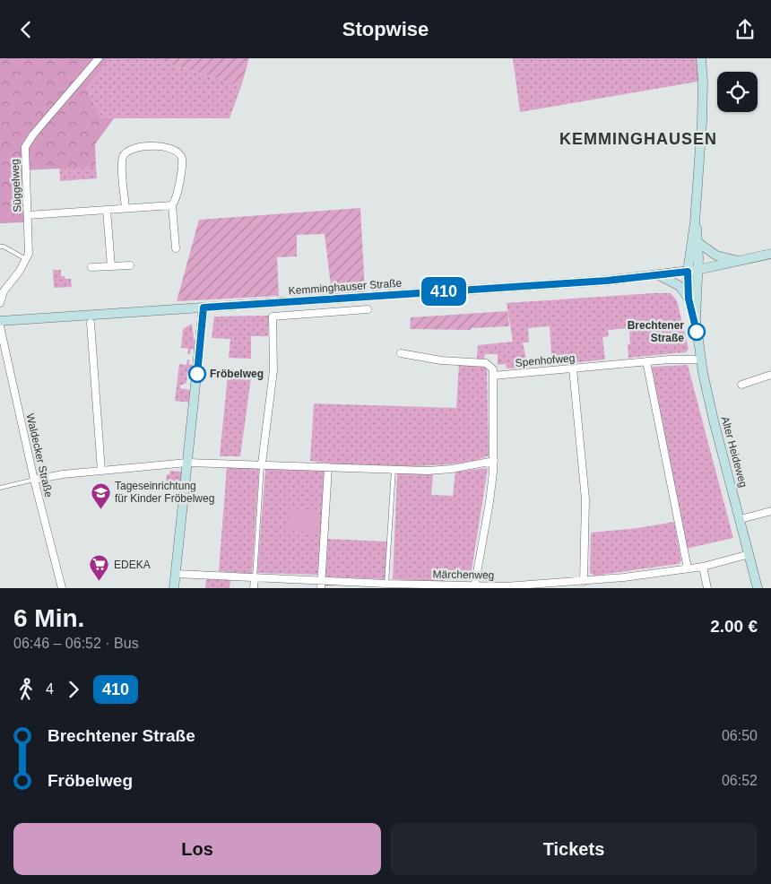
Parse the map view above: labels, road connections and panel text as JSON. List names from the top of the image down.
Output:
{
  "streets": {
    "street": [
      "Süggelweg",
      "Kemminghauser Straße",
      "Spenhofweg",
      "Alter Heideweg",
      "Waldecker Straße",
      "Märchenweg"
    ]
  },
  "crossings": [
    ["Kemminghauser Straße", "Alter Heideweg"],
    ["Spenhofweg", "Alter Heideweg"],
    ["Alter Heideweg", "Märchenweg"]
  ],
  "districts": ["KEMMINGHAUSEN"],
  "places": {
    "other": ["Brechtener Straße", "Fröbelweg"],
    "school or university": ["Tageseinrichtung für Kinder Fröbelweg"],
    "supermarket": ["EDEKA"]
  },
  "lines": ["bus line 410"],
  "page": {
    "header": "Stopwise",
    "on_map": "410",
    "heading": ["6 Min.", "06:46 – 06:52 · Bus", "2.00 €"],
    "legs": ["4", "410"],
    "list": [
      {
        "name": "Brechtener Straße",
        "value": "06:50"
      },
      {
        "name": "Fröbelweg",
        "value": "06:52"
      }
    ],
    "buttons": ["Los", "Tickets"]
  }
}
